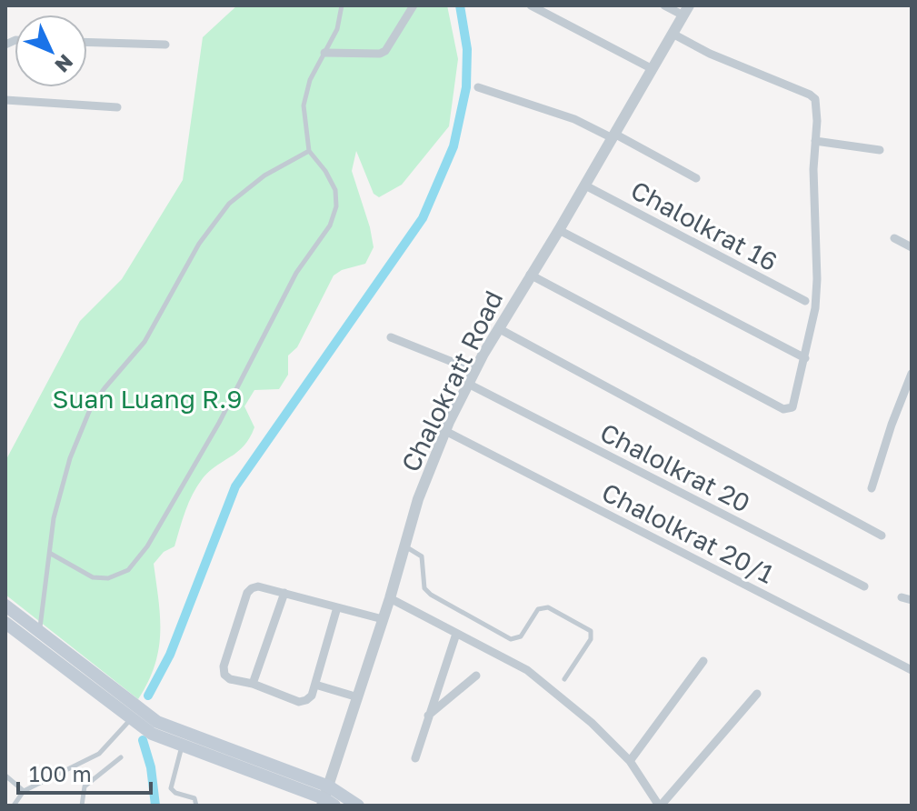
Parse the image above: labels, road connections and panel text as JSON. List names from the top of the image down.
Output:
{
  "streets": {
    "street": [
      "Chalolkrat 16",
      "Chalokratt Road",
      "Chalolkrat 20",
      "Chalolkrat 20/1"
    ]
  },
  "crossings": [
    ["Chalolkrat 16", "Chalokratt Road"],
    ["Chalokratt Road", "Chalolkrat 20"],
    ["Chalokratt Road", "Chalolkrat 20/1"]
  ],
  "parks": ["Suan Luang R.9"],
  "scale_bar": "100 m",
  "north": "bottom right"
}
